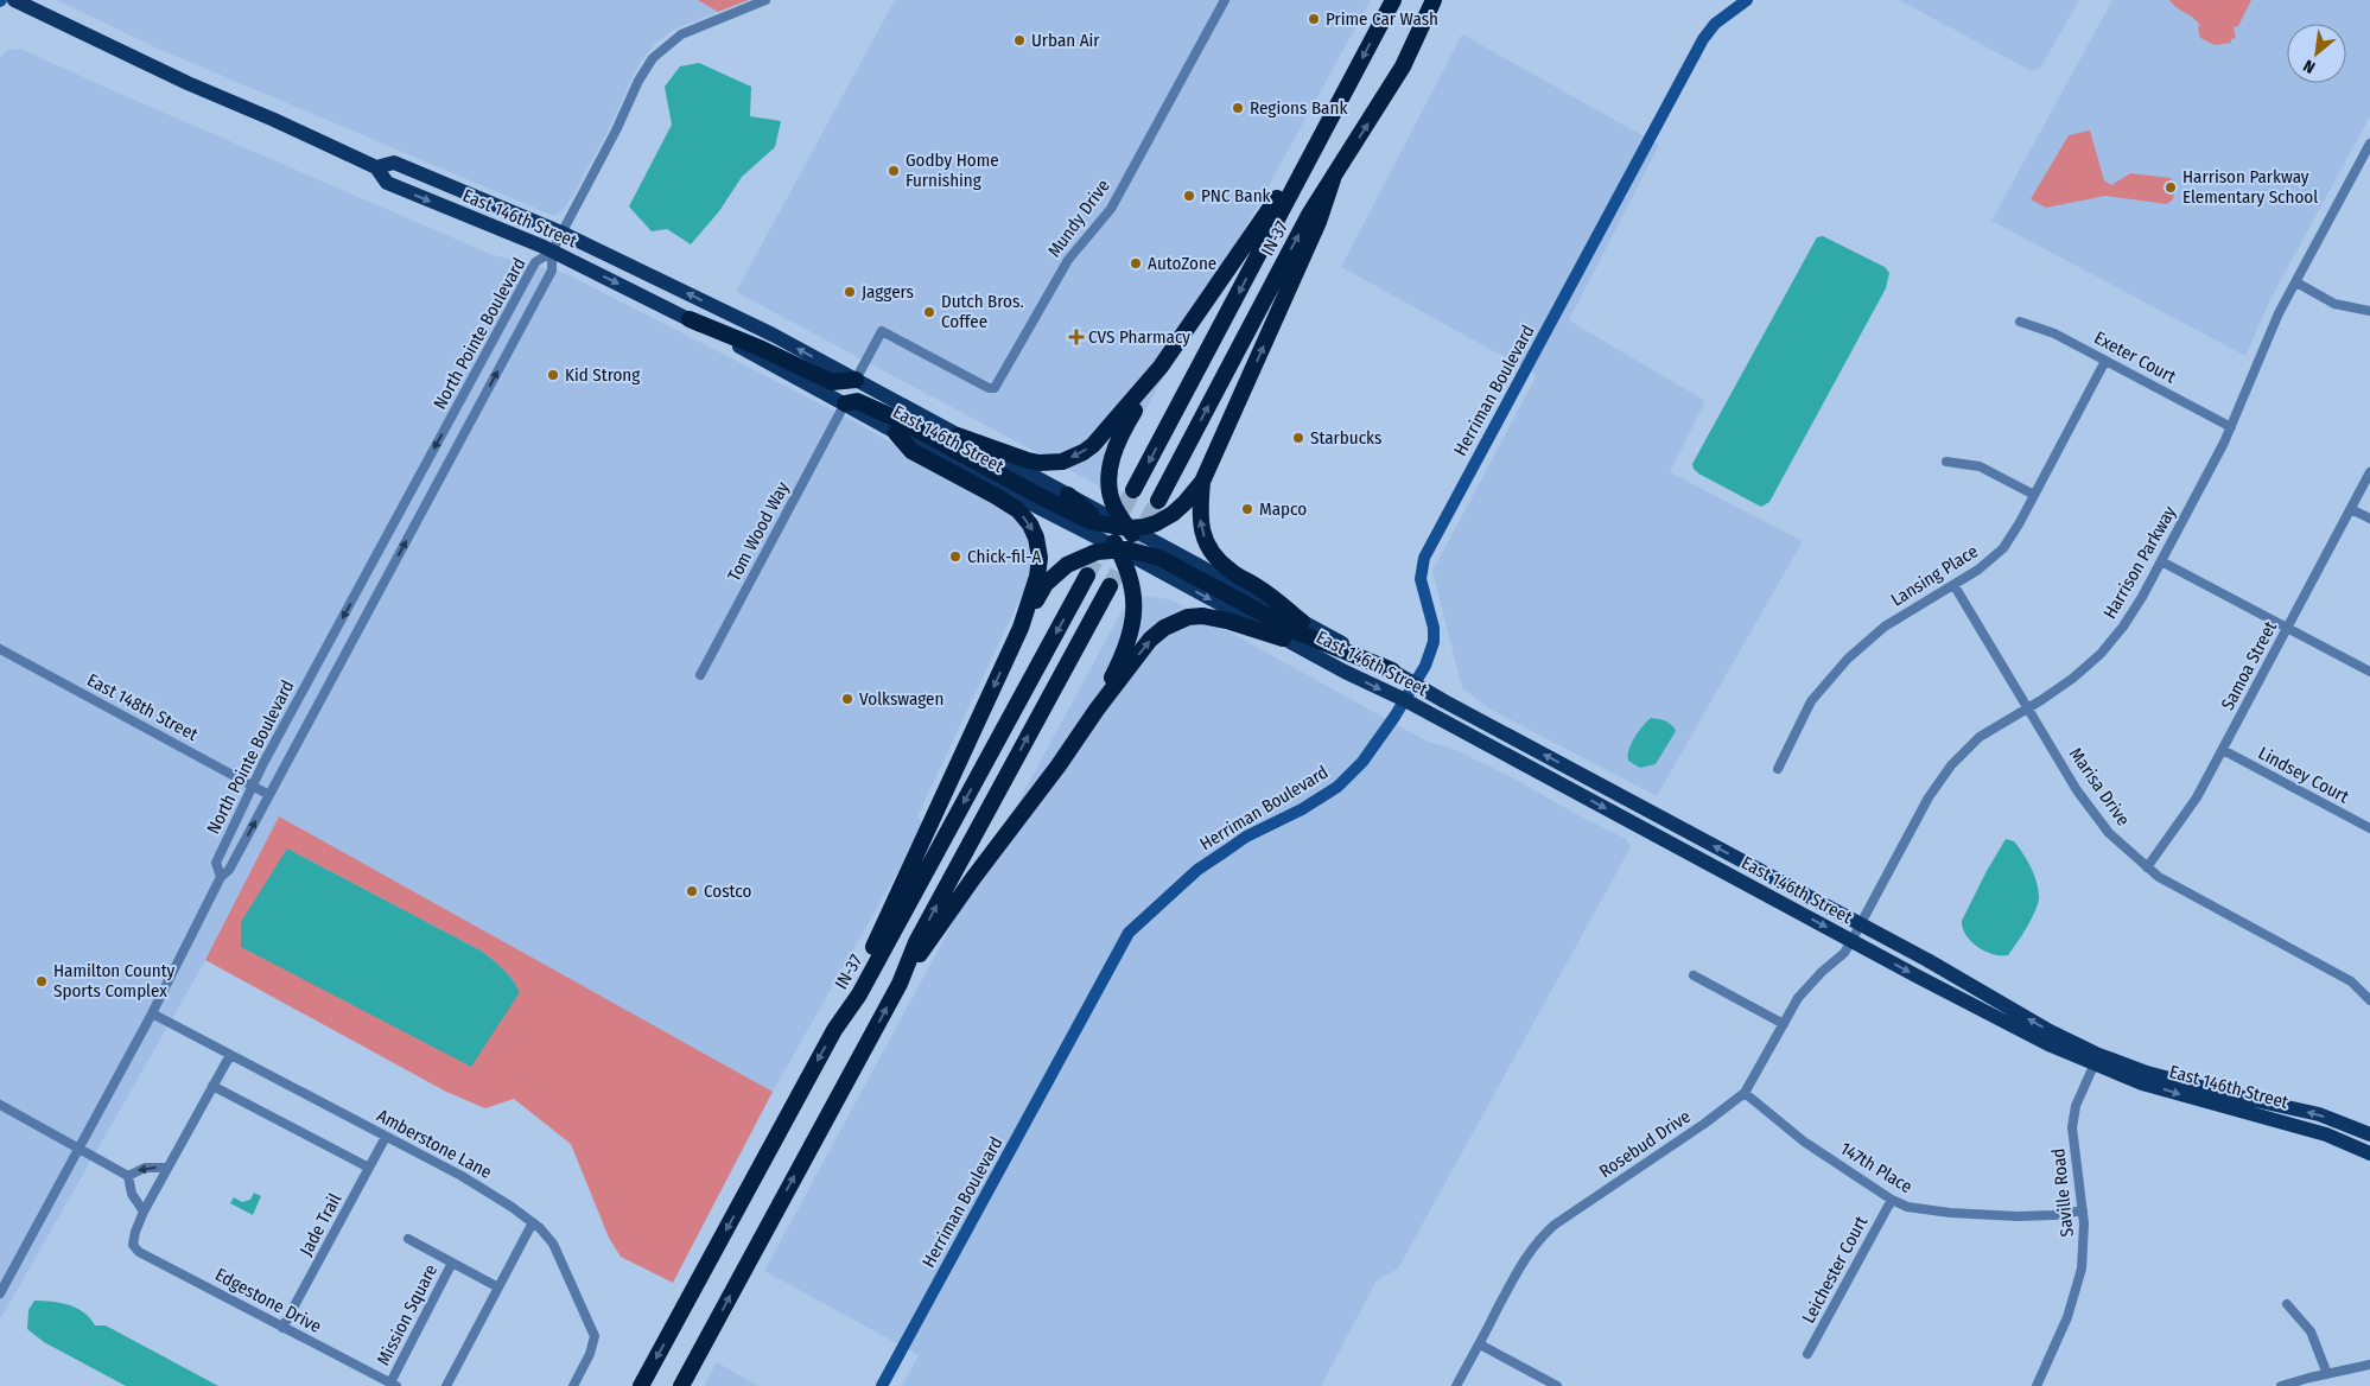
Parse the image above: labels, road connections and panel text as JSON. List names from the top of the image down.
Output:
{
  "streets": {
    "highway": ["IN-37"],
    "main road": ["East 146th Street"],
    "street": [
      "Mundy Drive",
      "North Pointe Boulevard",
      "Exeter Court",
      "Herriman Boulevard",
      "Tom Wood Way",
      "Harrison Parkway",
      "Lansing Place",
      "Samoa Street",
      "East 148th Street",
      "Lindsey Court",
      "Marisa Drive",
      "Amberstone Lane",
      "Rosebud Drive",
      "147th Place",
      "Saville Road",
      "Jade Trail",
      "Leichester Court",
      "Edgestone Drive",
      "Mission Square"
    ]
  },
  "crossings": [
    ["East 146th Street", "Mundy Drive"],
    ["East 146th Street", "North Pointe Boulevard"],
    ["East 146th Street", "Herriman Boulevard"],
    ["East 146th Street", "Tom Wood Way"],
    ["East 146th Street", "Harrison Parkway"],
    ["East 146th Street", "Rosebud Drive"],
    ["East 146th Street", "Saville Road"],
    ["North Pointe Boulevard", "East 148th Street"],
    ["North Pointe Boulevard", "Amberstone Lane"],
    ["Exeter Court", "Harrison Parkway"],
    ["Exeter Court", "Lansing Place"],
    ["Harrison Parkway", "Marisa Drive"],
    ["Harrison Parkway", "Rosebud Drive"],
    ["Lansing Place", "Marisa Drive"],
    ["Samoa Street", "Lindsey Court"],
    ["Samoa Street", "Marisa Drive"],
    ["Amberstone Lane", "Jade Trail"],
    ["Rosebud Drive", "147th Place"],
    ["147th Place", "Saville Road"],
    ["147th Place", "Leichester Court"],
    ["Jade Trail", "Edgestone Drive"],
    ["Edgestone Drive", "Mission Square"]
  ],
  "places": {
    "other": [
      "Prime Car Wash",
      "Urban Air",
      "Regions Bank",
      "Godby Home Furnishing",
      "Harrison Parkway Elementary School",
      "PNC Bank",
      "AutoZone",
      "Jaggers",
      "Dutch Bros. Coffee",
      "Kid Strong",
      "Starbucks",
      "Mapco",
      "Chick-fil-A",
      "Volkswagen",
      "Costco",
      "Hamilton County Sports Complex"
    ],
    "health": ["CVS Pharmacy"]
  },
  "north": "bottom left"
}
